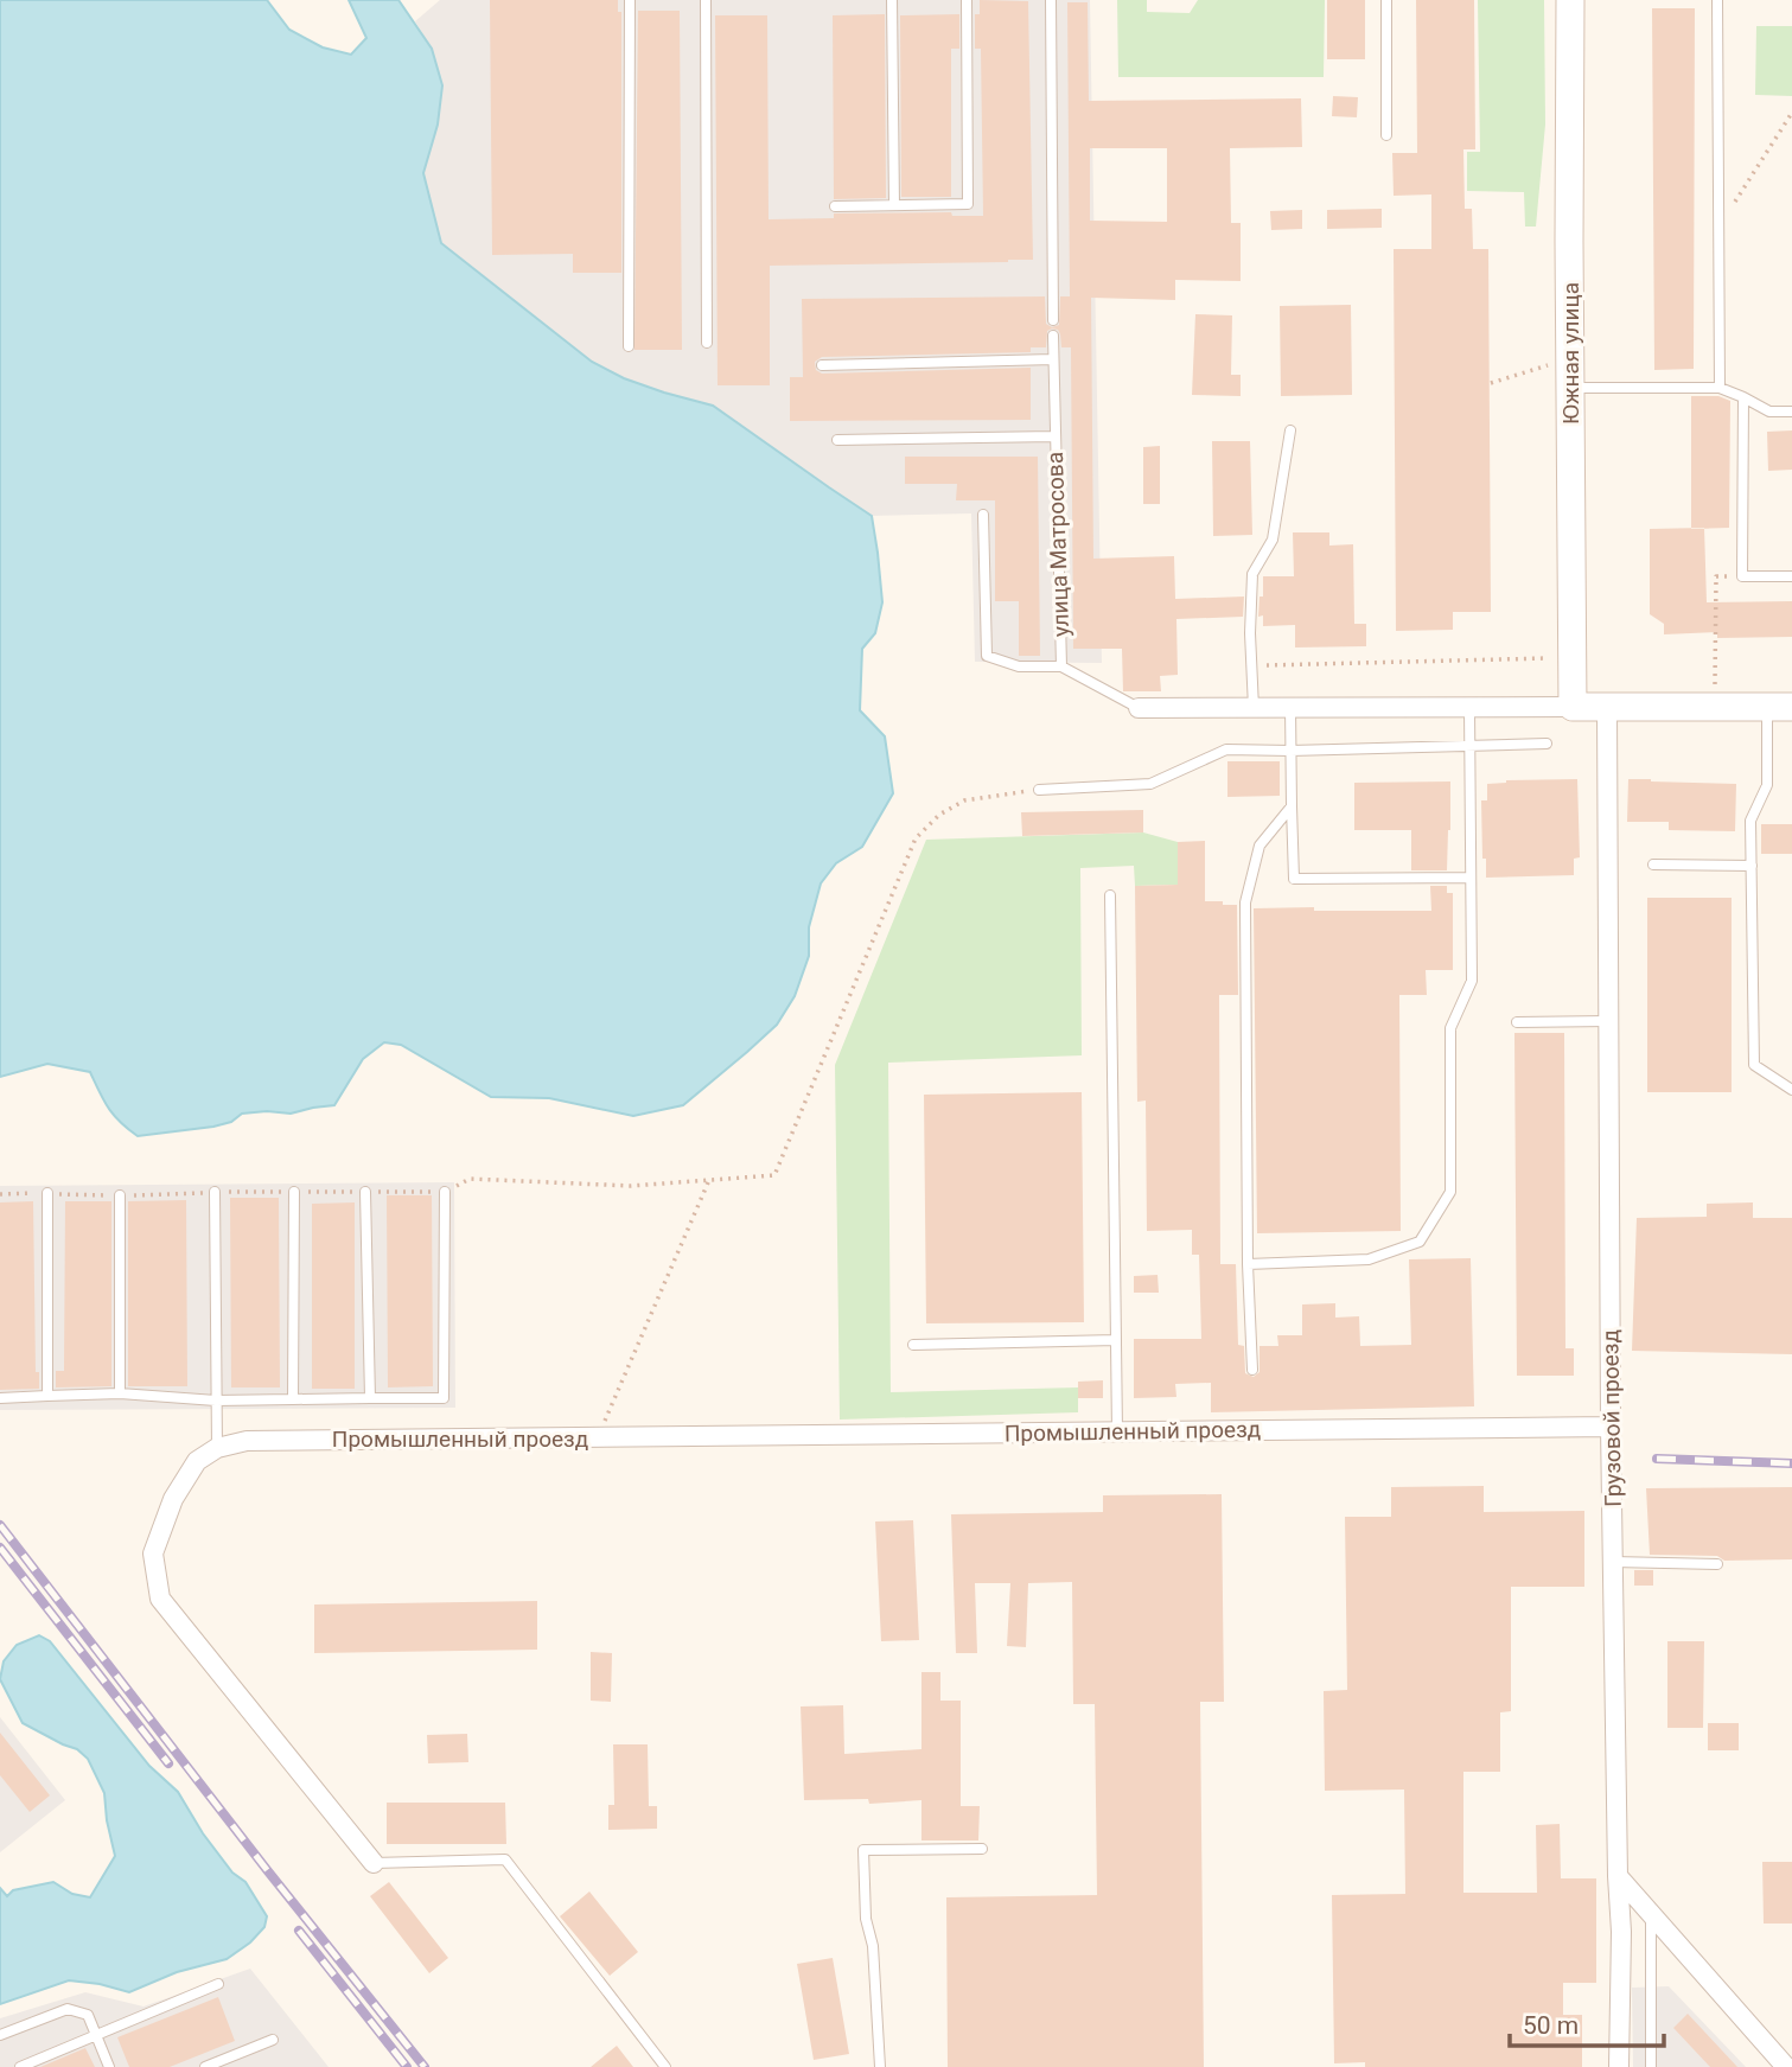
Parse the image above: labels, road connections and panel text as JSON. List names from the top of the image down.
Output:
{
  "streets": {
    "main road": ["Южная улица"],
    "street": ["Грузовой проезд", "Промышленный проезд"],
    "lane": ["улица Матросова"]
  },
  "crossings": [
    ["Грузовой проезд", "Промышленный проезд"]
  ],
  "scale_bar": "50 m"
}
